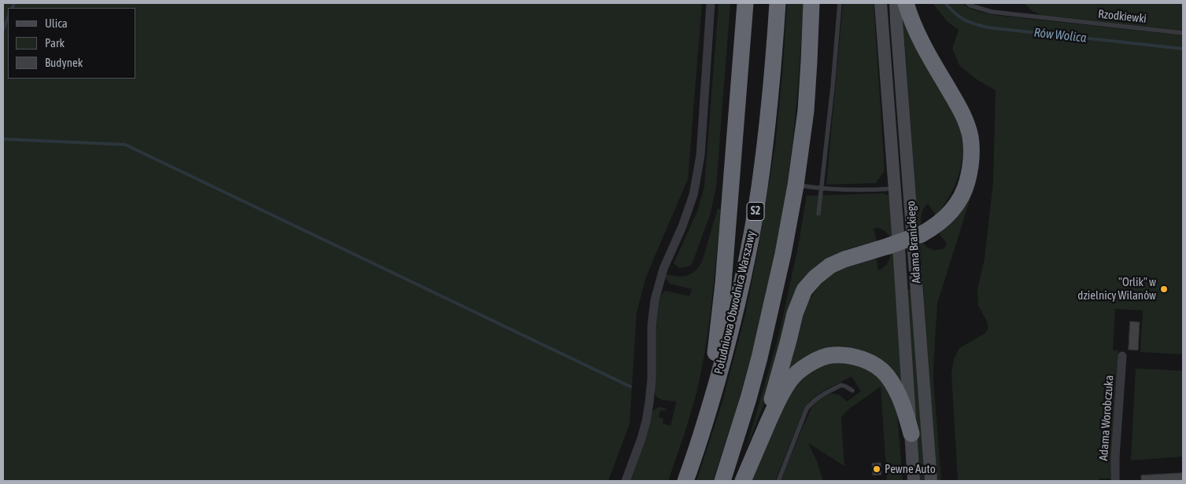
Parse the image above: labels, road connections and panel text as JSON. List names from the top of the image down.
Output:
{
  "streets": {
    "highway": ["S2", "Południowa Obwodnica Warszawy"],
    "main road": ["Adama Branickiego"],
    "street": ["Adama Worobczuka"],
    "lane": ["Rzodkiewki"]
  },
  "water": ["Rów Wolica"],
  "places": ["\"Orlik\" w dzielnicy Wilanów", "Pewne Auto"],
  "legend": ["Ulica", "Park", "Budynek"]
}
